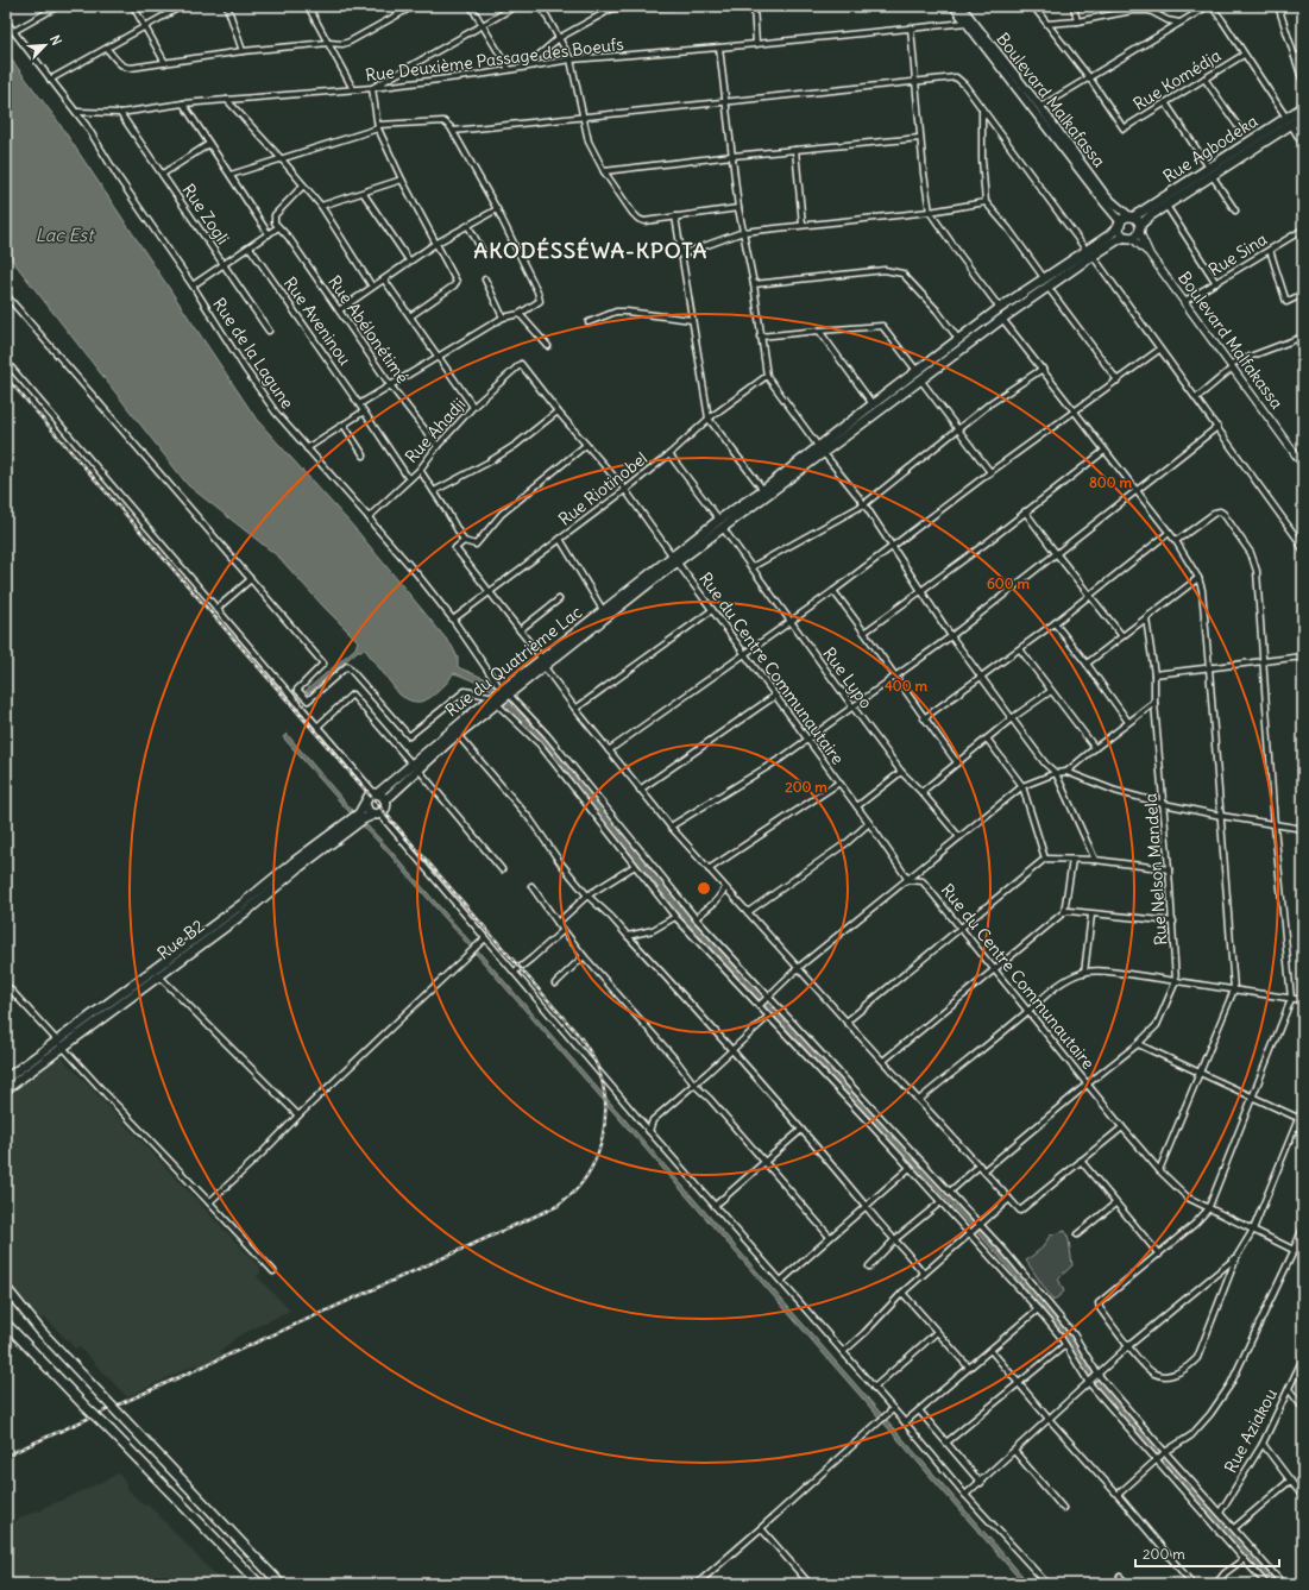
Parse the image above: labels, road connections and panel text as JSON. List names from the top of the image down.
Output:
{
  "streets": {
    "main road": [
      "Boulevard Malkafassa",
      "Rue Agbodeka",
      "Rue du Quatrième Lac",
      "Rue B2"
    ],
    "street": [
      "Rue Deuxième Passage des Boeufs",
      "Rue Komédja",
      "Rue Zogli",
      "Rue Sina",
      "Rue Aveninou",
      "Rue Abélonétimé",
      "Boulevard Malfakassa",
      "Rue de la Lagune",
      "Rue Ahadji",
      "Rue Riotinobel",
      "Rue du Centre Communautaire",
      "Rue Lypo",
      "Rue Nelson Mandela",
      "Rue Aziakou"
    ]
  },
  "crossings": [
    ["Rue Deuxième Passage des Boeufs", "Boulevard Malkafassa"],
    ["Rue Deuxième Passage des Boeufs", "Rue Zogli"],
    ["Rue Deuxième Passage des Boeufs", "Rue de la Lagune"],
    ["Rue Sina", "Boulevard Malfakassa"],
    ["Rue Aveninou", "Rue Ahadji"],
    ["Rue Abélonétimé", "Rue Ahadji"],
    ["Rue de la Lagune", "Rue Ahadji"],
    ["Rue de la Lagune", "Rue Riotinobel"],
    ["Rue Ahadji", "Rue du Centre Communautaire"],
    ["Rue Riotinobel", "Rue du Centre Communautaire"],
    ["Rue du Quatrième Lac", "Rue du Centre Communautaire"],
    ["Rue du Quatrième Lac", "Rue B2"],
    ["Rue du Centre Communautaire", "Rue Nelson Mandela"]
  ],
  "districts": ["AKODÉSSÉWA-KPOTA"],
  "water": ["Lac Est"],
  "scale_bar": "200 m",
  "north": "top right",
  "rings": [
    "800 m",
    "600 m",
    "400 m",
    "200 m"
  ]
}
